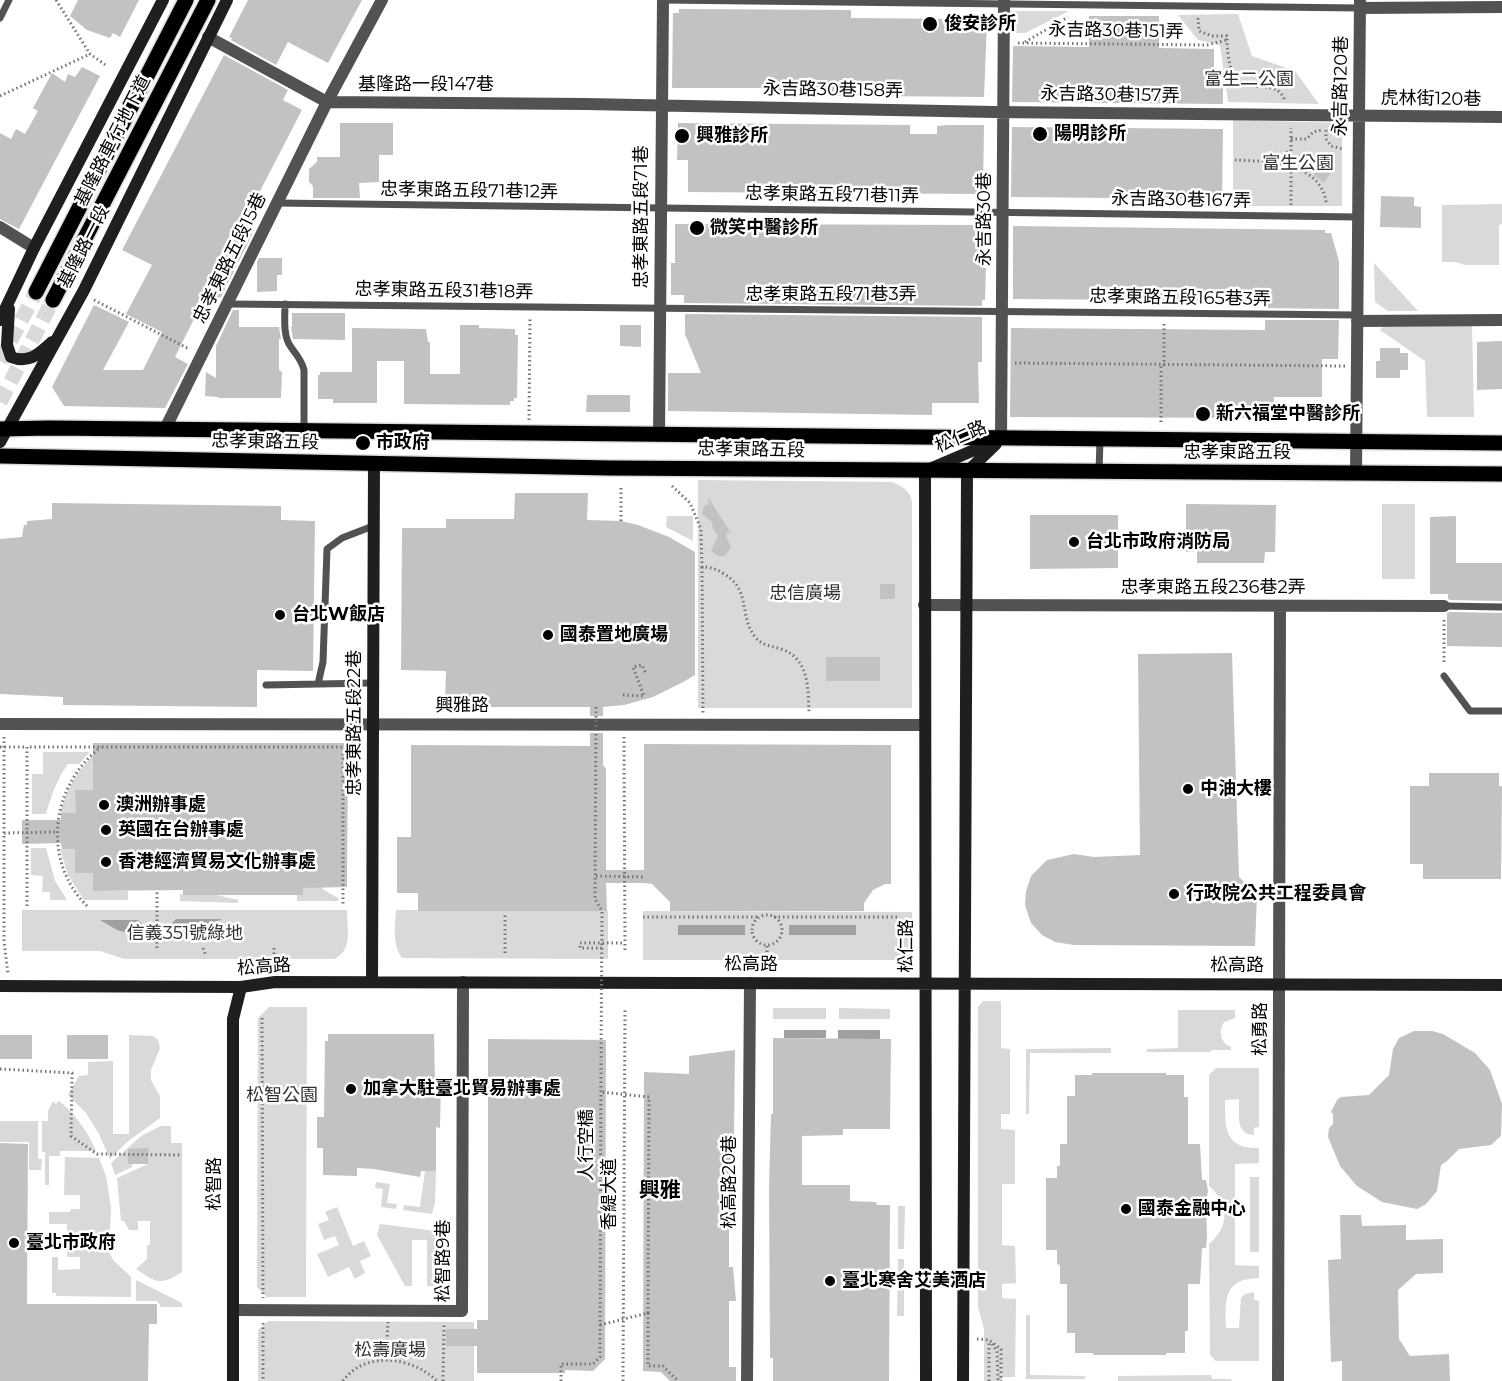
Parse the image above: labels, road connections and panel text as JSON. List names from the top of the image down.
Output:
{
  "streets": {
    "main road": ["基隆路車行地下道", "忠孝東路五段"],
    "street": [
      "基隆路一段147巷",
      "永吉路120巷",
      "永吉路30巷158弄",
      "永吉路30巷157弄",
      "虎林街120巷",
      "忠孝東路五段71巷",
      "永吉路30巷",
      "基隆路一段",
      "忠孝東路五段15巷",
      "松仁路",
      "忠孝東路五段236巷2弄",
      "興雅路",
      "忠孝東路五段22巷",
      "松高路",
      "松勇路",
      "松高路20巷",
      "松智路",
      "松智路9巷"
    ],
    "lane": [
      "忠孝東路五段71巷12弄",
      "忠孝東路五段71巷11弄",
      "永吉路30巷167弄",
      "忠孝東路五段31巷18弄",
      "忠孝東路五段71巷3弄",
      "忠孝東路五段165巷3弄"
    ],
    "path": ["永吉路30巷151弄", "人行空橋", "香緹大道"]
  },
  "crossings": [
    ["永吉路30巷151弄", "永吉路30巷"],
    ["基隆路一段147巷", "永吉路30巷158弄"],
    ["基隆路一段147巷", "忠孝東路五段71巷"],
    ["基隆路一段147巷", "基隆路一段"],
    ["基隆路一段147巷", "忠孝東路五段15巷"],
    ["永吉路120巷", "永吉路30巷157弄"],
    ["永吉路120巷", "虎林街120巷"],
    ["永吉路120巷", "永吉路30巷167弄"],
    ["永吉路120巷", "忠孝東路五段165巷3弄"],
    ["永吉路120巷", "忠孝東路五段"],
    ["永吉路30巷158弄", "永吉路30巷157弄"],
    ["永吉路30巷158弄", "忠孝東路五段71巷"],
    ["永吉路30巷158弄", "永吉路30巷"],
    ["永吉路30巷157弄", "虎林街120巷"],
    ["永吉路30巷157弄", "永吉路30巷"],
    ["忠孝東路五段71巷12弄", "忠孝東路五段71巷11弄"],
    ["忠孝東路五段71巷12弄", "忠孝東路五段71巷"],
    ["忠孝東路五段71巷12弄", "忠孝東路五段15巷"],
    ["忠孝東路五段71巷11弄", "永吉路30巷167弄"],
    ["忠孝東路五段71巷11弄", "忠孝東路五段71巷"],
    ["忠孝東路五段71巷11弄", "永吉路30巷"],
    ["永吉路30巷167弄", "永吉路30巷"],
    ["忠孝東路五段71巷", "忠孝東路五段31巷18弄"],
    ["忠孝東路五段71巷", "忠孝東路五段71巷3弄"],
    ["忠孝東路五段71巷", "忠孝東路五段"],
    ["永吉路30巷", "忠孝東路五段71巷3弄"],
    ["永吉路30巷", "忠孝東路五段165巷3弄"],
    ["永吉路30巷", "松仁路"],
    ["永吉路30巷", "忠孝東路五段"],
    ["基隆路一段", "忠孝東路五段"],
    ["忠孝東路五段15巷", "忠孝東路五段31巷18弄"],
    ["忠孝東路五段15巷", "忠孝東路五段"],
    ["忠孝東路五段31巷18弄", "忠孝東路五段71巷3弄"],
    ["忠孝東路五段71巷3弄", "忠孝東路五段165巷3弄"],
    ["松仁路", "忠孝東路五段"],
    ["松仁路", "忠孝東路五段236巷2弄"],
    ["松仁路", "興雅路"],
    ["松仁路", "松高路"],
    ["忠孝東路五段", "忠孝東路五段22巷"],
    ["忠孝東路五段236巷2弄", "松勇路"],
    ["興雅路", "忠孝東路五段22巷"],
    ["忠孝東路五段22巷", "松高路"],
    ["松高路", "松勇路"],
    ["松高路", "松高路20巷"],
    ["松高路", "松智路"],
    ["松高路", "松智路9巷"],
    ["松智路", "松智路9巷"]
  ],
  "districts": ["興雅"],
  "parks": [
    "富生二公園",
    "富生公園",
    "忠信廣場",
    "信義351號綠地",
    "松智公園",
    "松壽廣場"
  ],
  "places": [
    "俊安診所",
    "陽明診所",
    "興雅診所",
    "微笑中醫診所",
    "新六福堂中醫診所",
    "市政府",
    "台北市政府消防局",
    "台北W飯店",
    "國泰置地廣場",
    "中油大樓",
    "澳洲辦事處",
    "英國在台辦事處",
    "香港經濟貿易文化辦事處",
    "行政院公共工程委員會",
    "加拿大駐臺北貿易辦事處",
    "國泰金融中心",
    "臺北市政府",
    "臺北寒舍艾美酒店"
  ]
}
